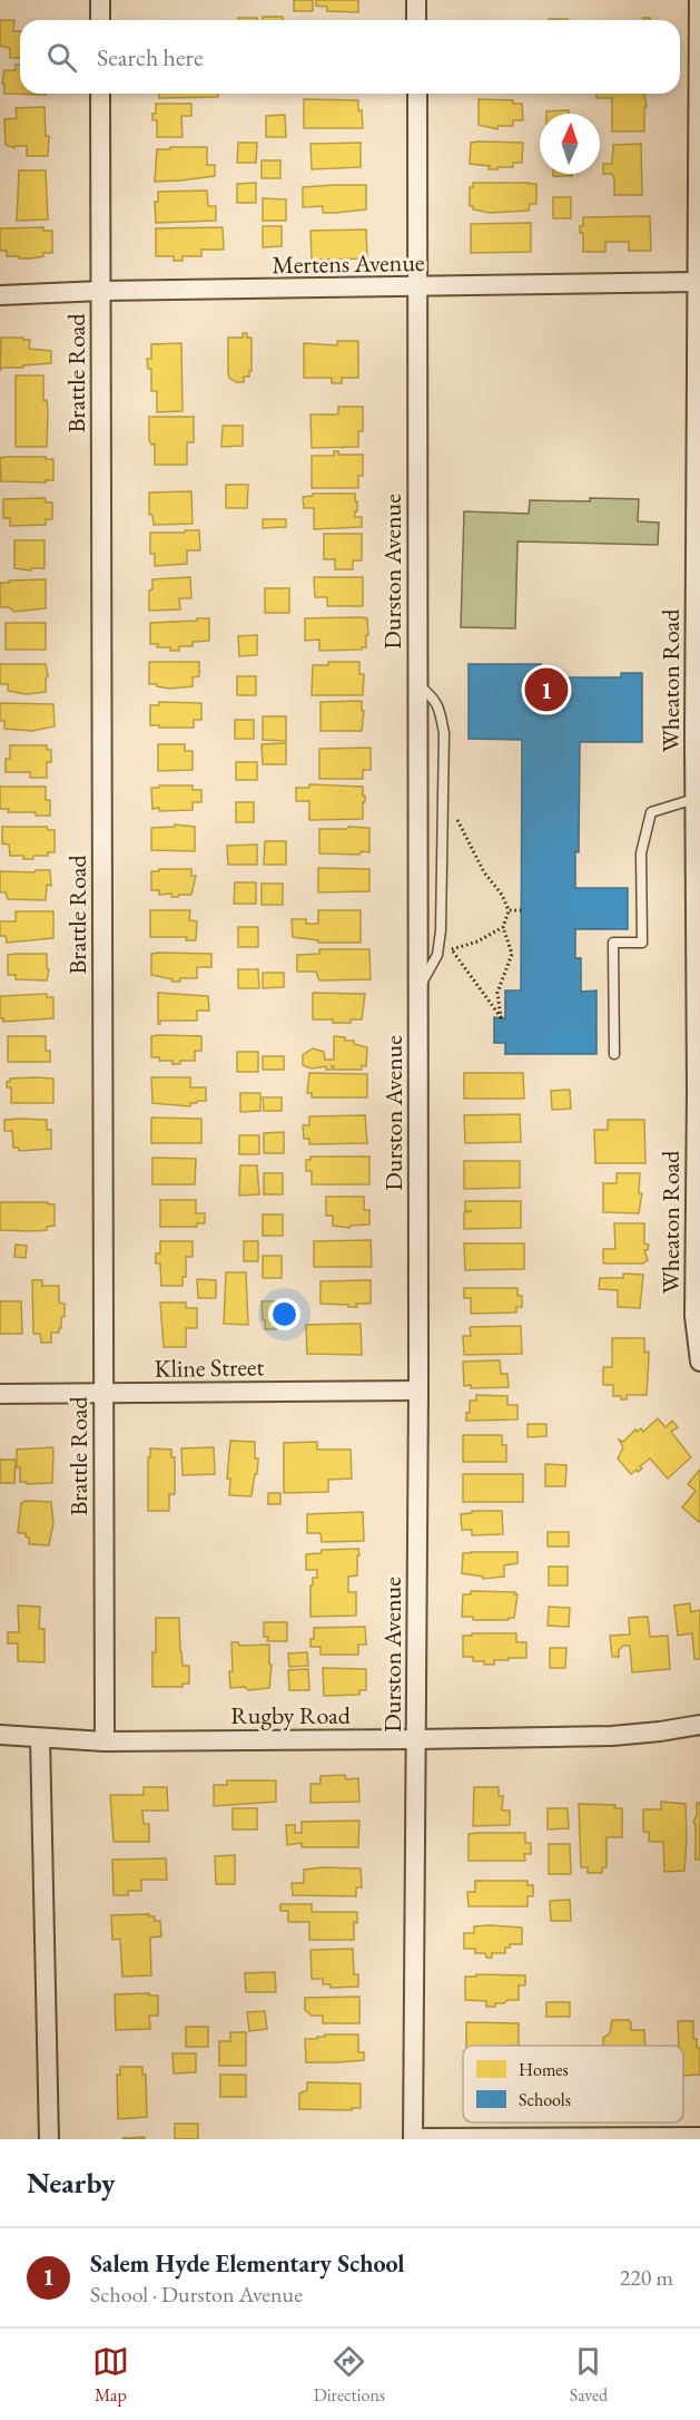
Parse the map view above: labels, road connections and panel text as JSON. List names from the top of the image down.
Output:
{
  "streets": {
    "street": [
      "Mertens Avenue",
      "Brattle Road",
      "Durston Avenue",
      "Wheaton Road",
      "Kline Street",
      "Rugby Road"
    ]
  },
  "crossings": [
    ["Mertens Avenue", "Brattle Road"],
    ["Mertens Avenue", "Durston Avenue"],
    ["Mertens Avenue", "Wheaton Road"],
    ["Brattle Road", "Kline Street"],
    ["Brattle Road", "Rugby Road"],
    ["Durston Avenue", "Kline Street"],
    ["Durston Avenue", "Rugby Road"]
  ],
  "legend": ["Homes", "Schools"],
  "north": "top",
  "page": {
    "search": "Search here",
    "pins": "1",
    "heading": "Nearby",
    "list": [
      {
        "mark": "1",
        "name": "Salem Hyde Elementary School",
        "note": "School · Durston Avenue",
        "value": "220 m"
      }
    ],
    "nav": ["Map", "Directions", "Saved"]
  }
}
